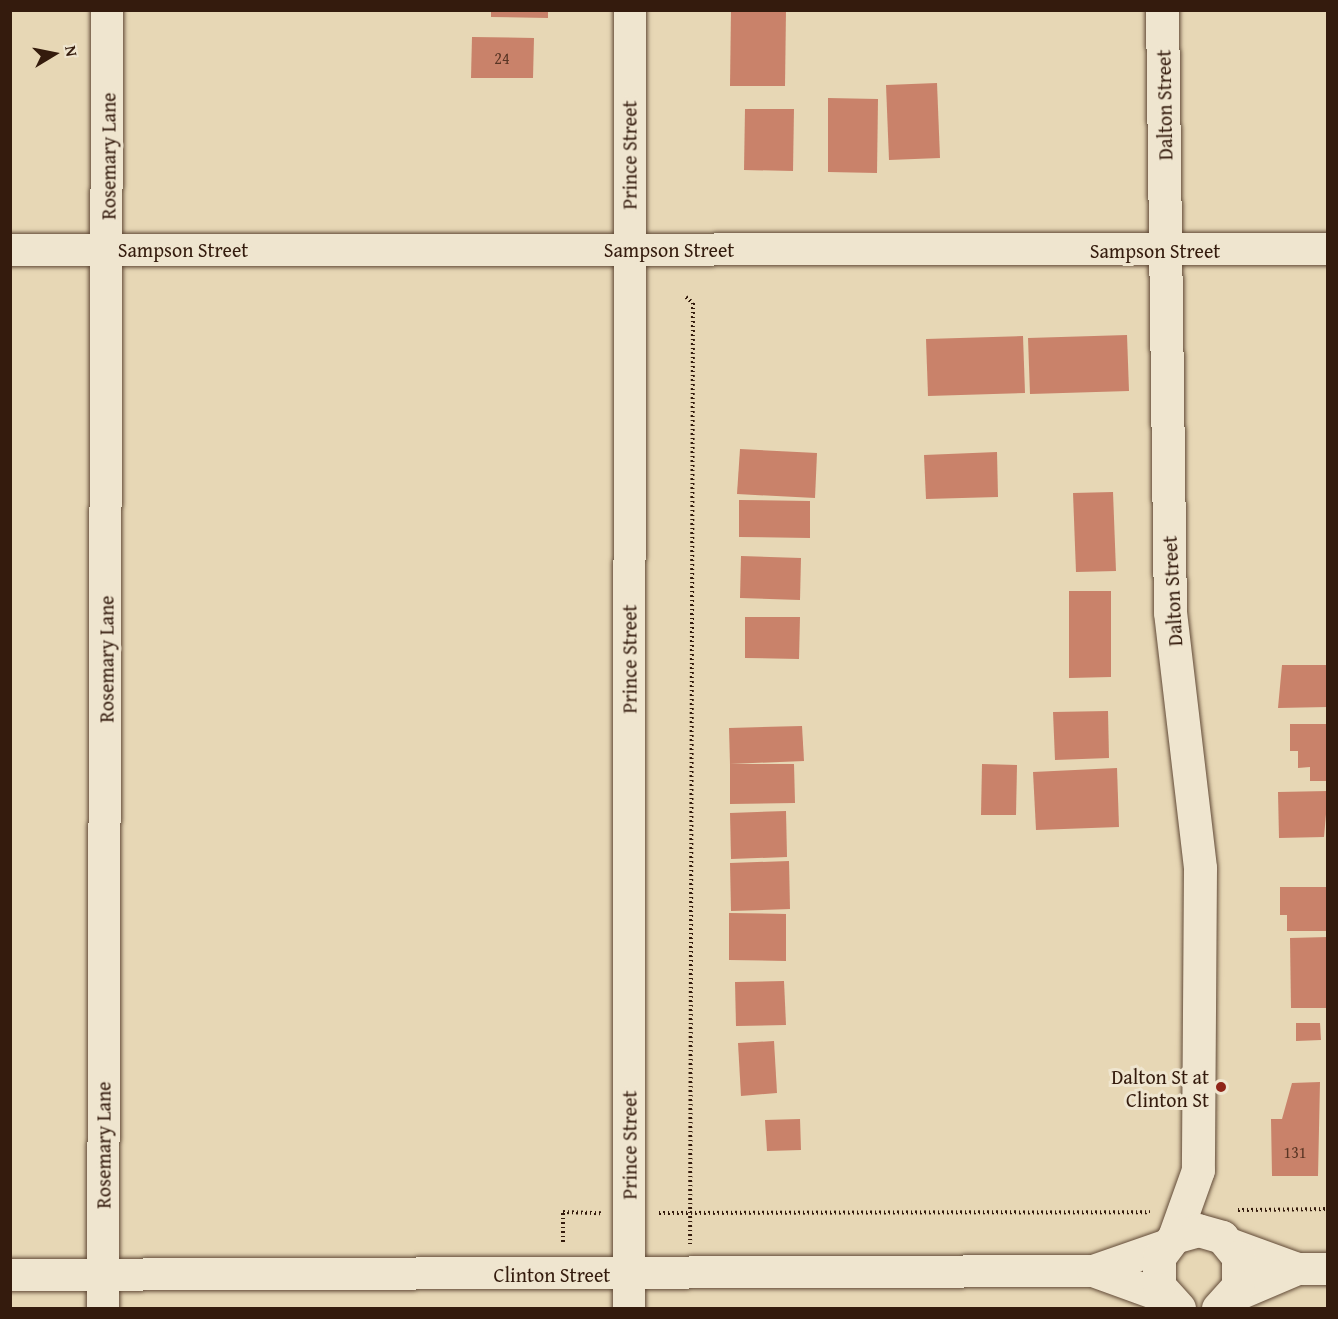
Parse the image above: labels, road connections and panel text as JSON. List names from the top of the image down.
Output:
{
  "streets": {
    "main road": ["Dalton Street"],
    "street": [
      "Prince Street",
      "Rosemary Lane",
      "Sampson Street",
      "Clinton Street"
    ]
  },
  "crossings": [
    ["Dalton Street", "Sampson Street"],
    ["Dalton Street", "Clinton Street"],
    ["Prince Street", "Sampson Street"],
    ["Prince Street", "Clinton Street"],
    ["Rosemary Lane", "Sampson Street"],
    ["Rosemary Lane", "Clinton Street"]
  ],
  "places": ["Dalton St at Clinton St"],
  "house_numbers": ["24", "131"],
  "north": "right"
}
